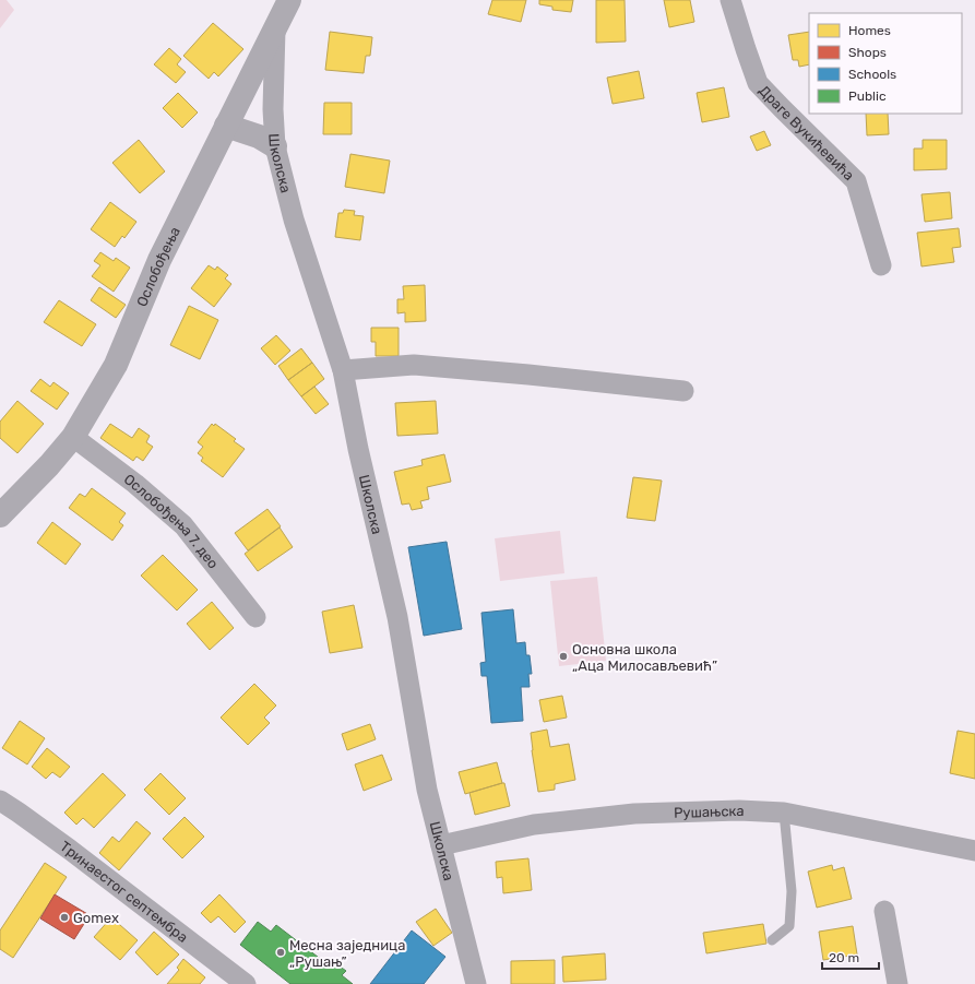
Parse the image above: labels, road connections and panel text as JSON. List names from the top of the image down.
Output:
{
  "streets": {
    "street": [
      "Драге Вукићевића",
      "Школска",
      "Ослобођења",
      "Ослобођења 7. део",
      "Рушањска",
      "Тринаестог септембра"
    ]
  },
  "crossings": [
    ["Школска", "Ослобођења"],
    ["Школска", "Рушањска"],
    ["Ослобођења", "Ослобођења 7. део"]
  ],
  "places": ["Основна школа „Аца Милосављевић”", "Gomex", "Месна заједница „Рушањ”"],
  "legend": [
    "Homes",
    "Shops",
    "Schools",
    "Public"
  ],
  "scale_bar": "20 m"
}
